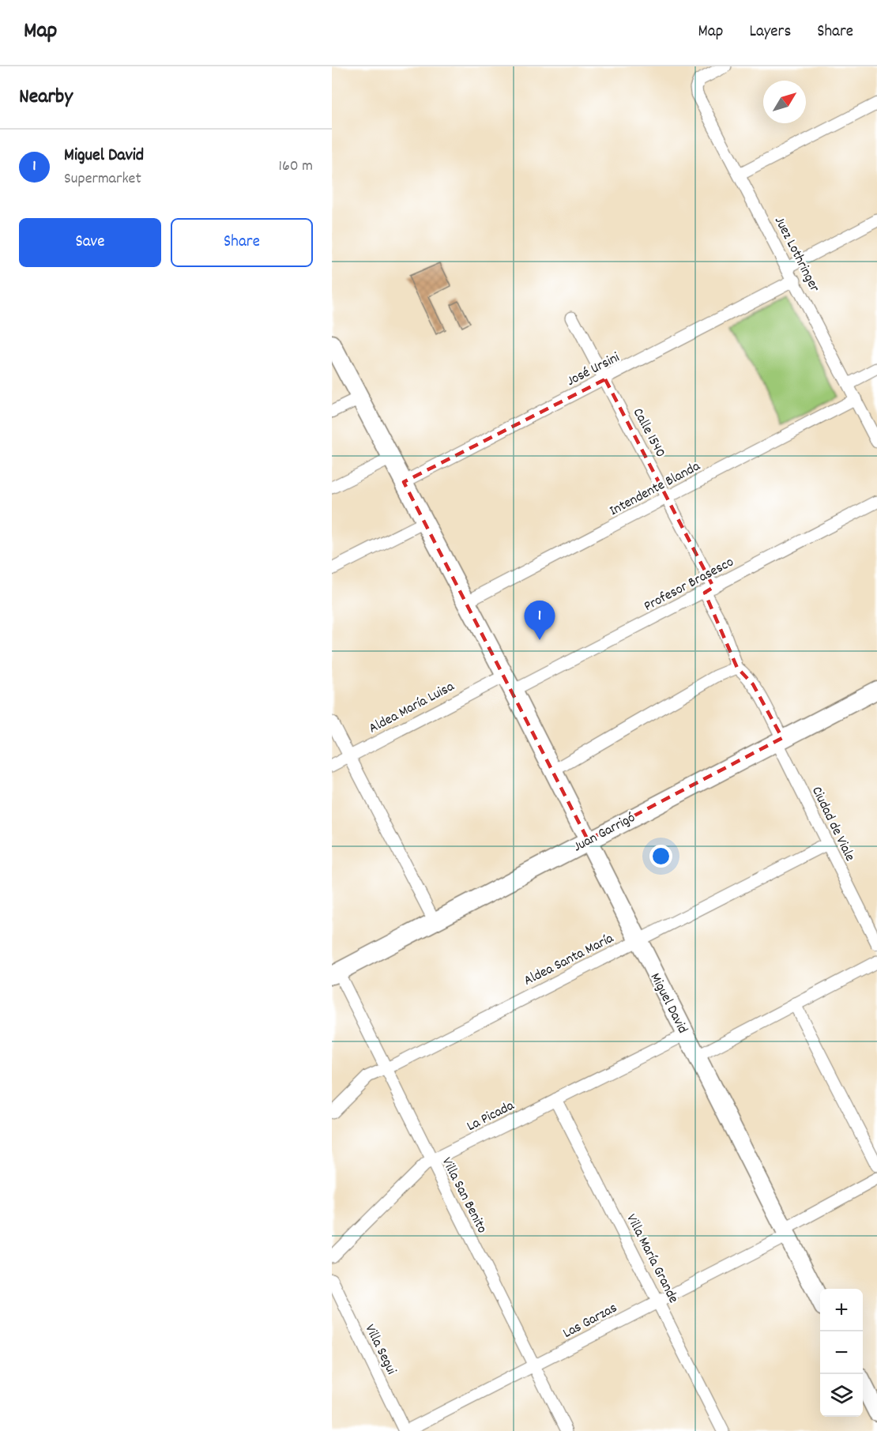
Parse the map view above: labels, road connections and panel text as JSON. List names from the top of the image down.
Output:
{
  "streets": {
    "street": [
      "Juez Lothringer",
      "José Ursini",
      "Calle 1540",
      "Intendente Blanda",
      "Profesor Brasesco",
      "Aldea María Luisa",
      "Ciudad de Viale",
      "Juan Garrigó",
      "Aldea Santa María",
      "Miguel David",
      "La Picada",
      "Villa San Benito",
      "Villa María Grande",
      "Las Garzas",
      "Villa Segui"
    ]
  },
  "crossings": [
    ["Juez Lothringer", "José Ursini"],
    ["Juez Lothringer", "Intendente Blanda"],
    ["José Ursini", "Calle 1540"],
    ["José Ursini", "Miguel David"],
    ["Calle 1540", "Intendente Blanda"],
    ["Calle 1540", "Profesor Brasesco"],
    ["Calle 1540", "Ciudad de Viale"],
    ["Intendente Blanda", "Miguel David"],
    ["Profesor Brasesco", "Aldea María Luisa"],
    ["Profesor Brasesco", "Miguel David"],
    ["Aldea María Luisa", "Miguel David"],
    ["Ciudad de Viale", "Juan Garrigó"],
    ["Ciudad de Viale", "Aldea Santa María"],
    ["Juan Garrigó", "Miguel David"],
    ["Juan Garrigó", "Villa San Benito"],
    ["Aldea Santa María", "Miguel David"],
    ["Aldea Santa María", "Villa San Benito"],
    ["Miguel David", "La Picada"],
    ["Miguel David", "Las Garzas"],
    ["La Picada", "Villa San Benito"],
    ["La Picada", "Villa María Grande"],
    ["Villa San Benito", "Las Garzas"],
    ["Villa María Grande", "Las Garzas"],
    ["Las Garzas", "Villa Segui"]
  ],
  "north": "top right",
  "page": {
    "header": "Map",
    "nav": ["Map", "Layers", "Share"],
    "heading": "Nearby",
    "list": [
      {
        "mark": "1",
        "name": "Miguel David",
        "note": "Supermarket",
        "value": "160 m"
      }
    ],
    "buttons": ["Save", "Share"],
    "pins": "1",
    "map_buttons": ["+", "−"]
  }
}
